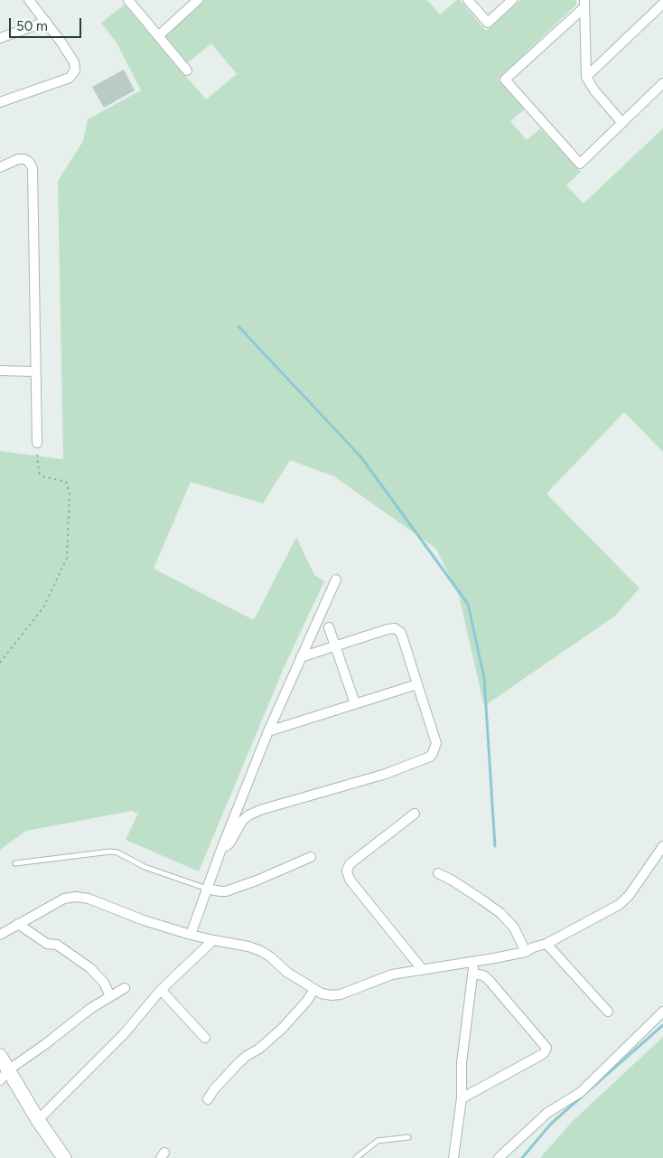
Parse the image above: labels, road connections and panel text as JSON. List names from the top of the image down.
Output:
{
  "scale_bar": "50 m"
}
